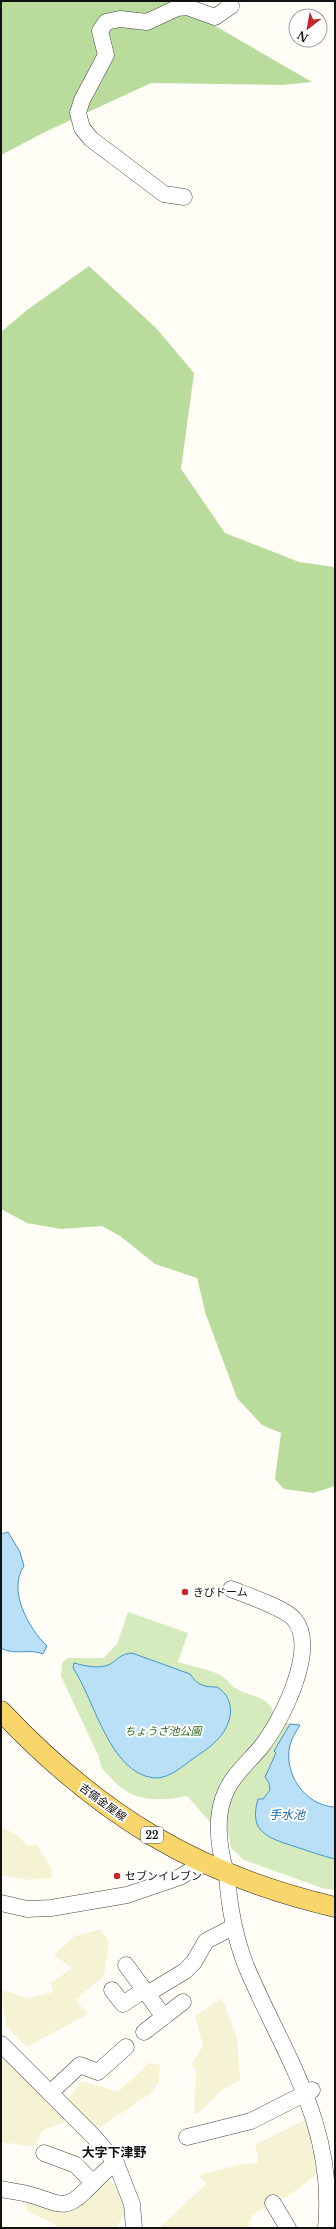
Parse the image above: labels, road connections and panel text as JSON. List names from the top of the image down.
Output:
{
  "streets": {
    "main road": ["吉備金屋線", "22"]
  },
  "districts": ["大字下津野"],
  "water": ["手水池"],
  "parks": ["ちょうざ池公園"],
  "places": ["きびドーム", "セブンイレブン"],
  "north": "bottom left"
}
